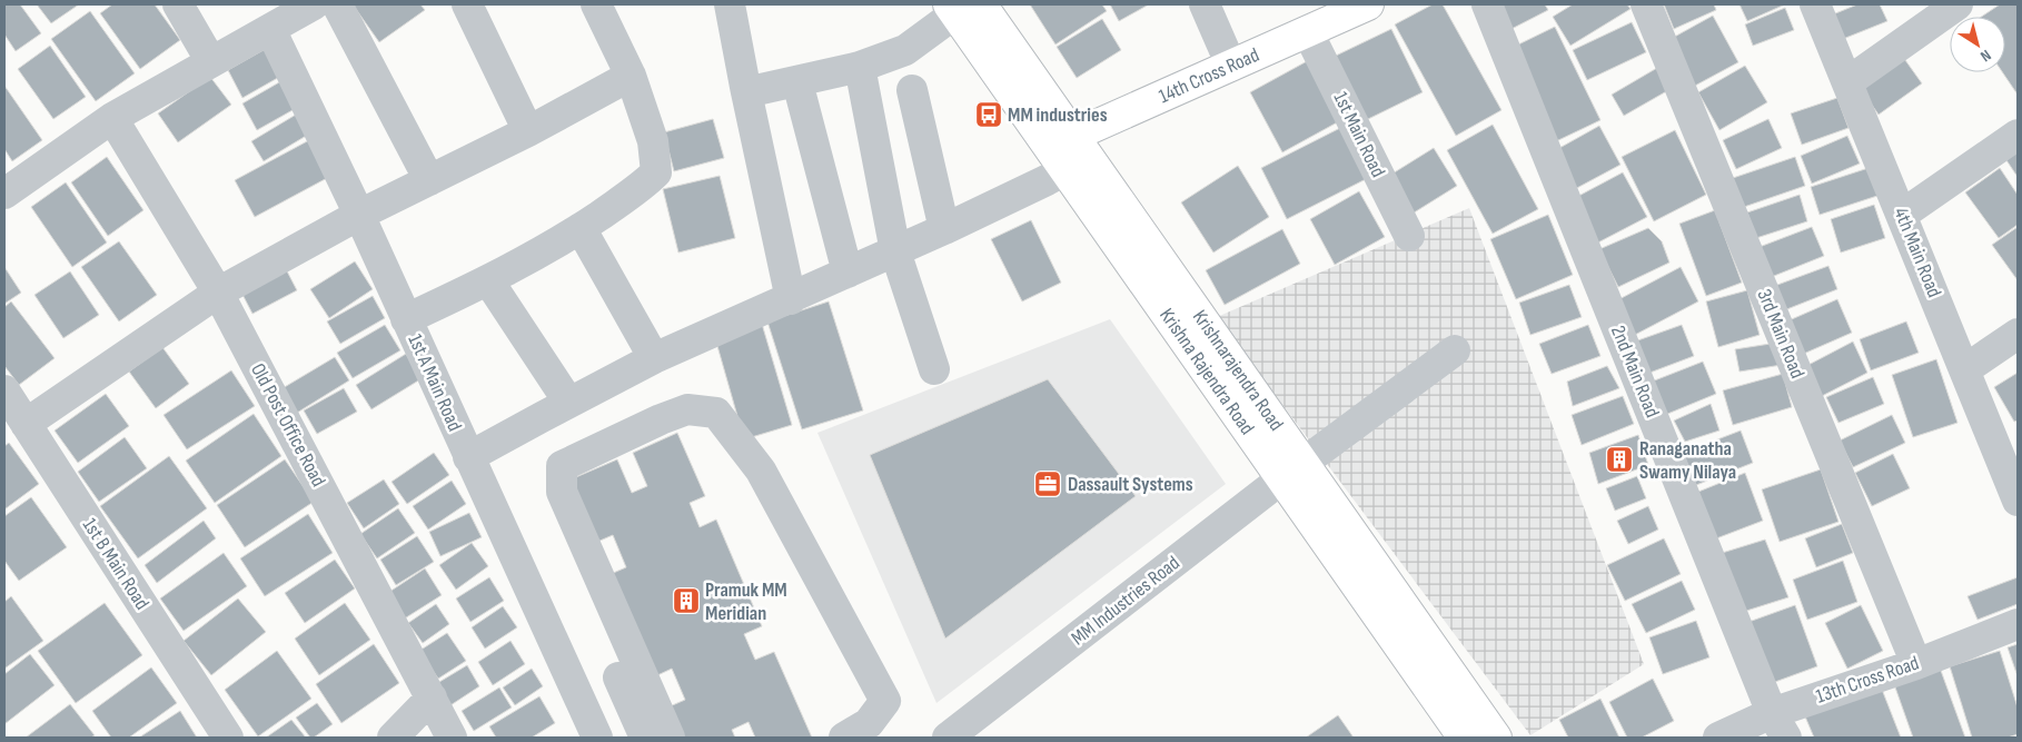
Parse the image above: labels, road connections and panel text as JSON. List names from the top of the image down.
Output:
{
  "streets": {
    "main road": ["14th Cross Road", "Krishnarajendra Road"],
    "street": [
      "1st Main Road",
      "4th Main Road",
      "3rd Main Road",
      "2nd Main Road",
      "1st A Main Road",
      "Old Post Office Road",
      "1st B Main Road",
      "MM Industries Road",
      "13th Cross Road"
    ]
  },
  "crossings": [
    ["14th Cross Road", "1st Main Road"],
    ["14th Cross Road", "Krishnarajendra Road"],
    ["3rd Main Road", "13th Cross Road"],
    ["Krishnarajendra Road", "MM Industries Road"],
    ["2nd Main Road", "13th Cross Road"]
  ],
  "places": {
    "bus stop": ["MM industries"],
    "building": ["Ranaganatha Swamy Nilaya", "Pramuk MM Meridian"],
    "office": ["Dassault Systems"]
  },
  "north": "bottom right"
}
